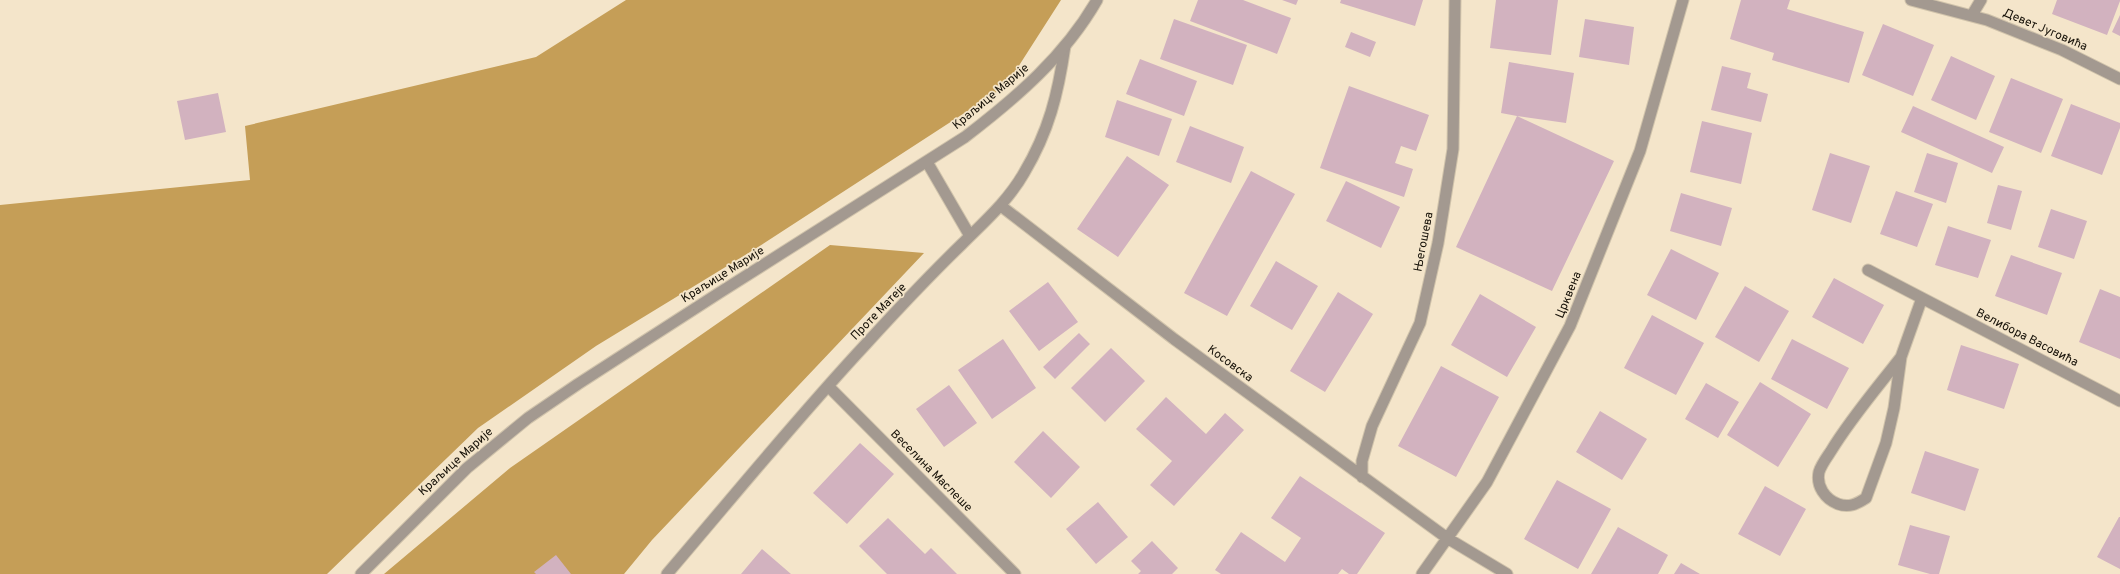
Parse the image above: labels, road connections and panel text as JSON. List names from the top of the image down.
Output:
{
  "streets": {
    "street": [
      "Девет Југовића",
      "Краљице Марије",
      "Његошева",
      "Црквена",
      "Проте Матеје",
      "Велибора Васовића",
      "Косовска",
      "Веселина Маслеше"
    ]
  },
  "crossings": [
    ["Краљице Марије", "Проте Матеје"],
    ["Његошева", "Косовска"],
    ["Црквена", "Косовска"],
    ["Проте Матеје", "Косовска"],
    ["Проте Матеје", "Веселина Маслеше"]
  ]
}
